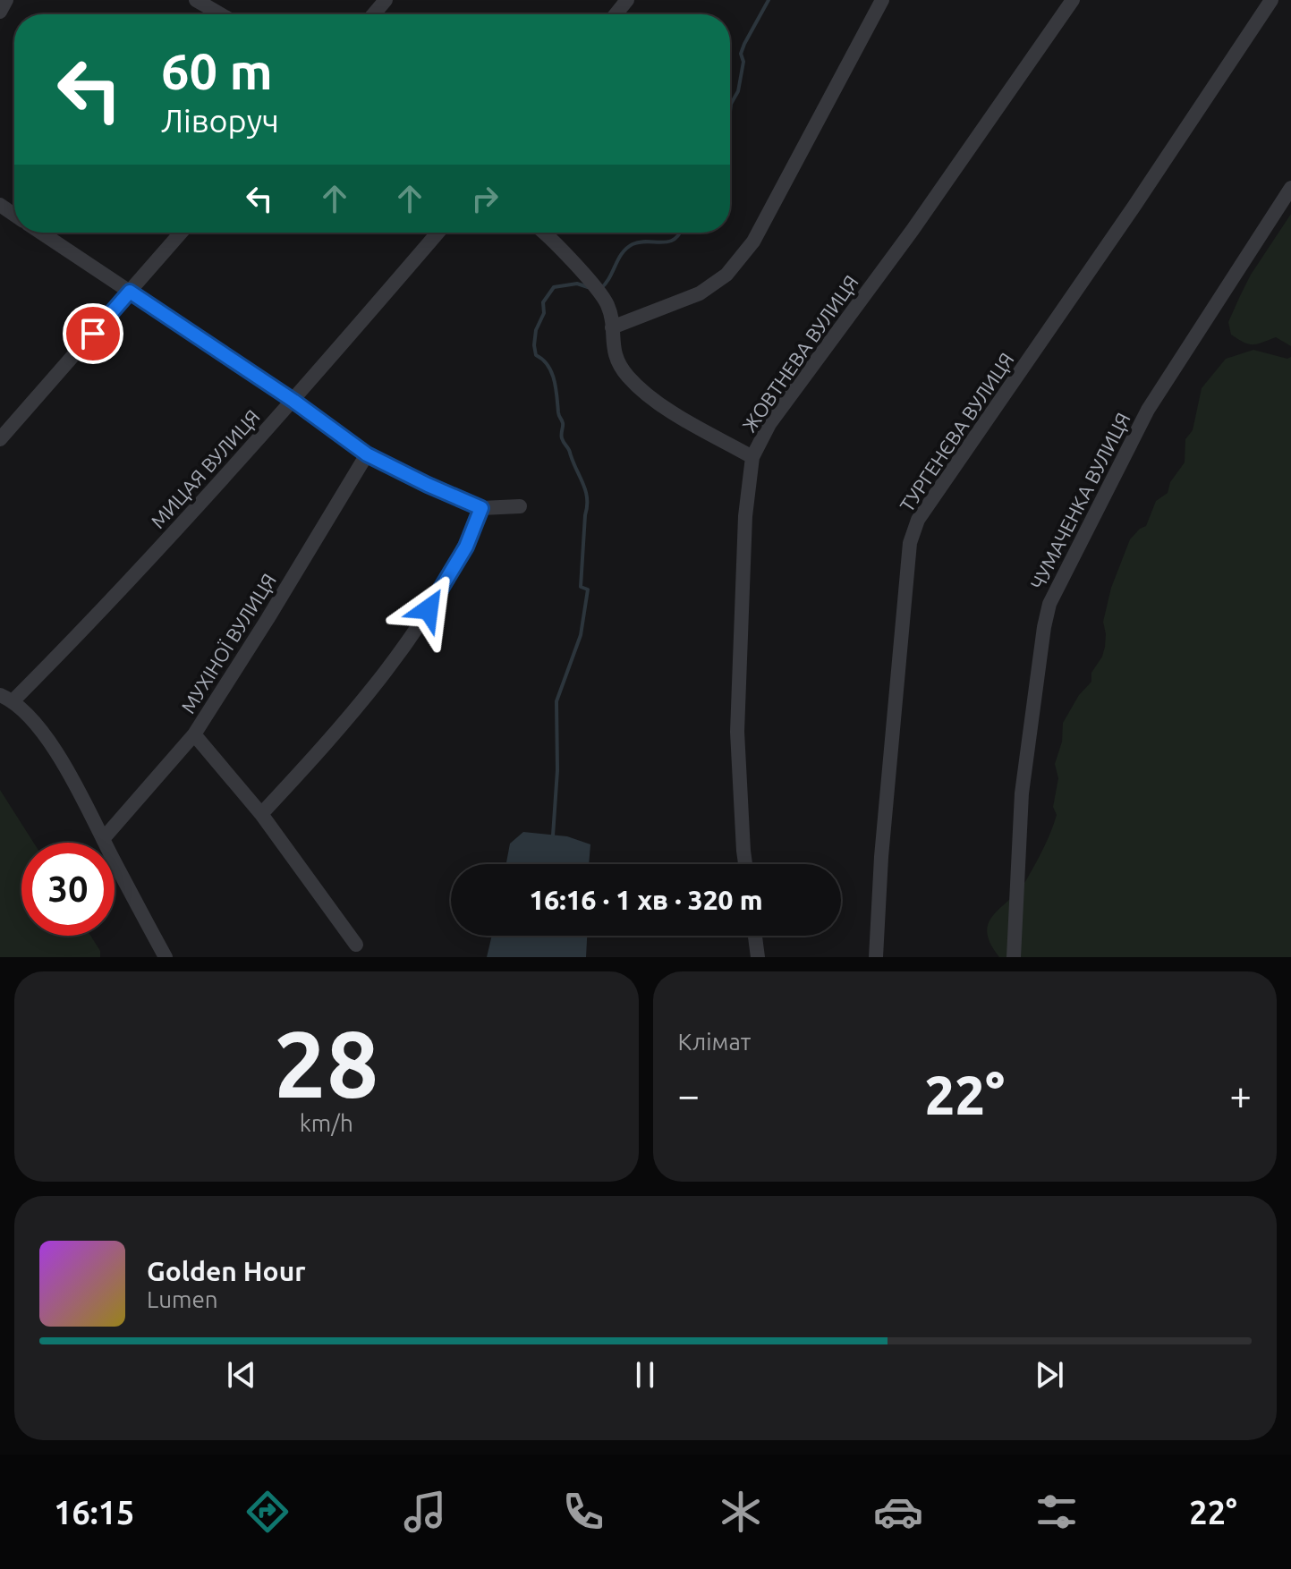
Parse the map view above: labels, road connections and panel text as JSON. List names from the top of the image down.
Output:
{
  "streets": {
    "street": [
      "ЖОВТНЕВА ВУЛИЦЯ",
      "ТУРГЕНЄВА ВУЛИЦЯ",
      "МИЦАЯ ВУЛИЦЯ",
      "ЧУМАЧЕНКА ВУЛИЦЯ",
      "МУХІНОЇ ВУЛИЦЯ"
    ]
  },
  "page": {
    "turn": ["60 m", "Ліворуч"],
    "limit": "30",
    "trip": "16:16 · 1 хв · 320 m",
    "tile": [
      ["28", "km/h"],
      "Клімат"
    ],
    "heat": ["−", "22°", "+"],
    "song": ["Golden Hour", "Lumen"],
    "tabs": ["16:15", "22°"]
  }
}
